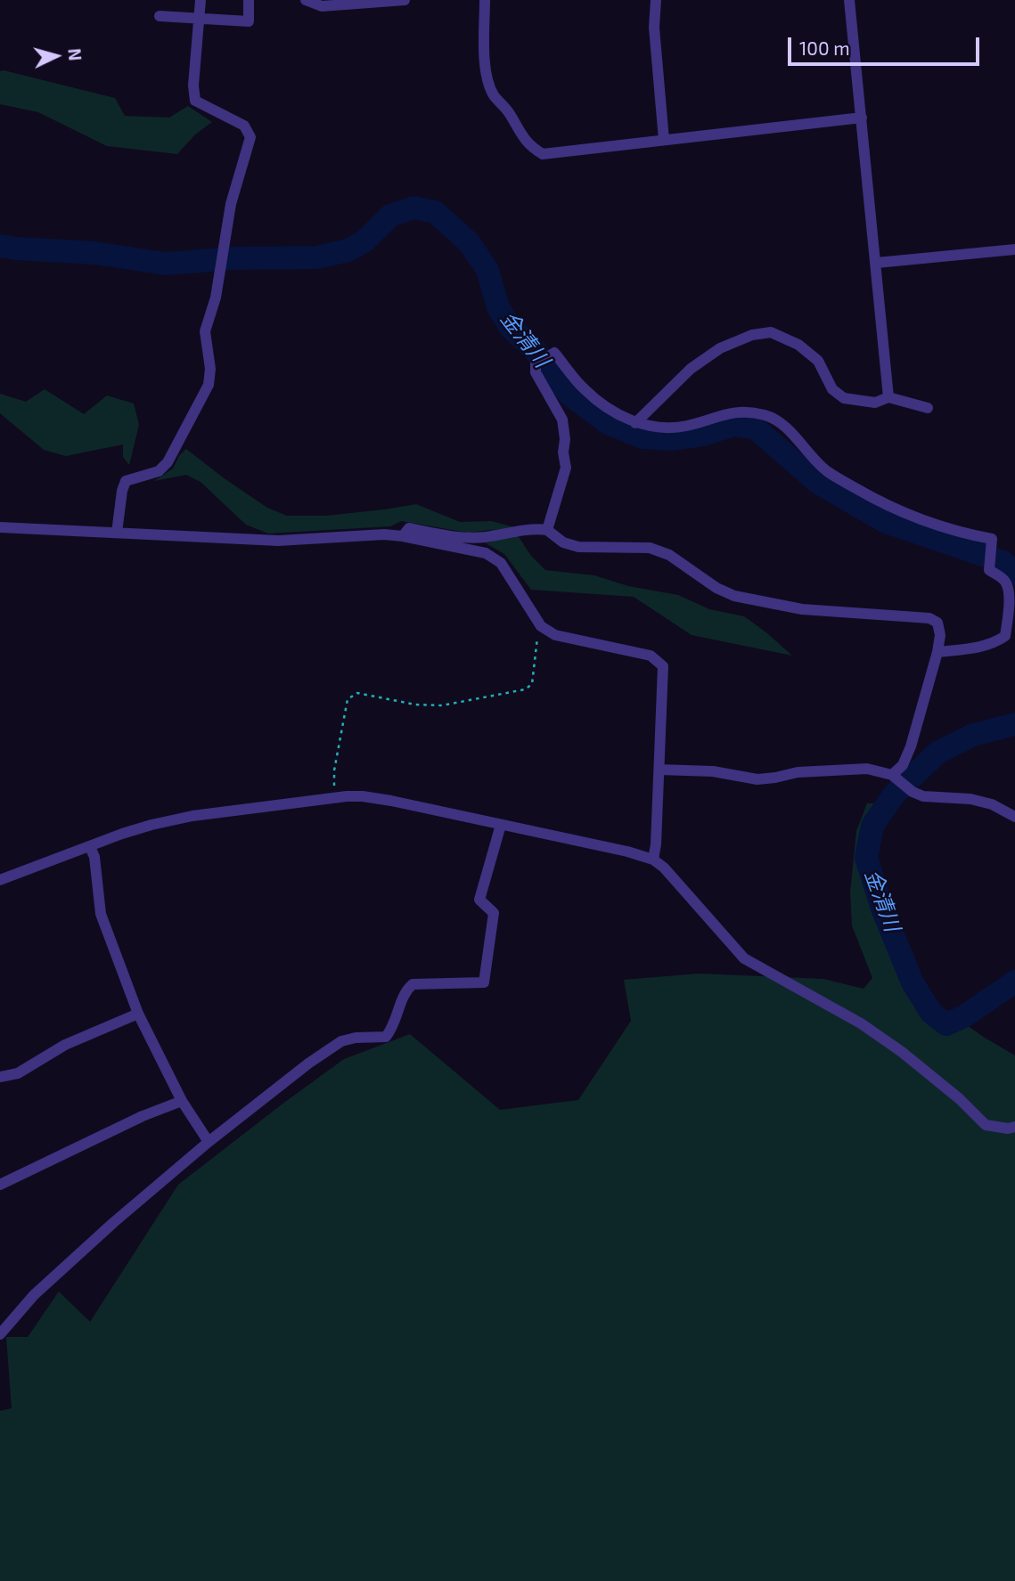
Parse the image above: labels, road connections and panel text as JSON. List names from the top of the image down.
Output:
{
  "water": ["金清川"],
  "scale_bar": "100 m",
  "north": "right"
}
